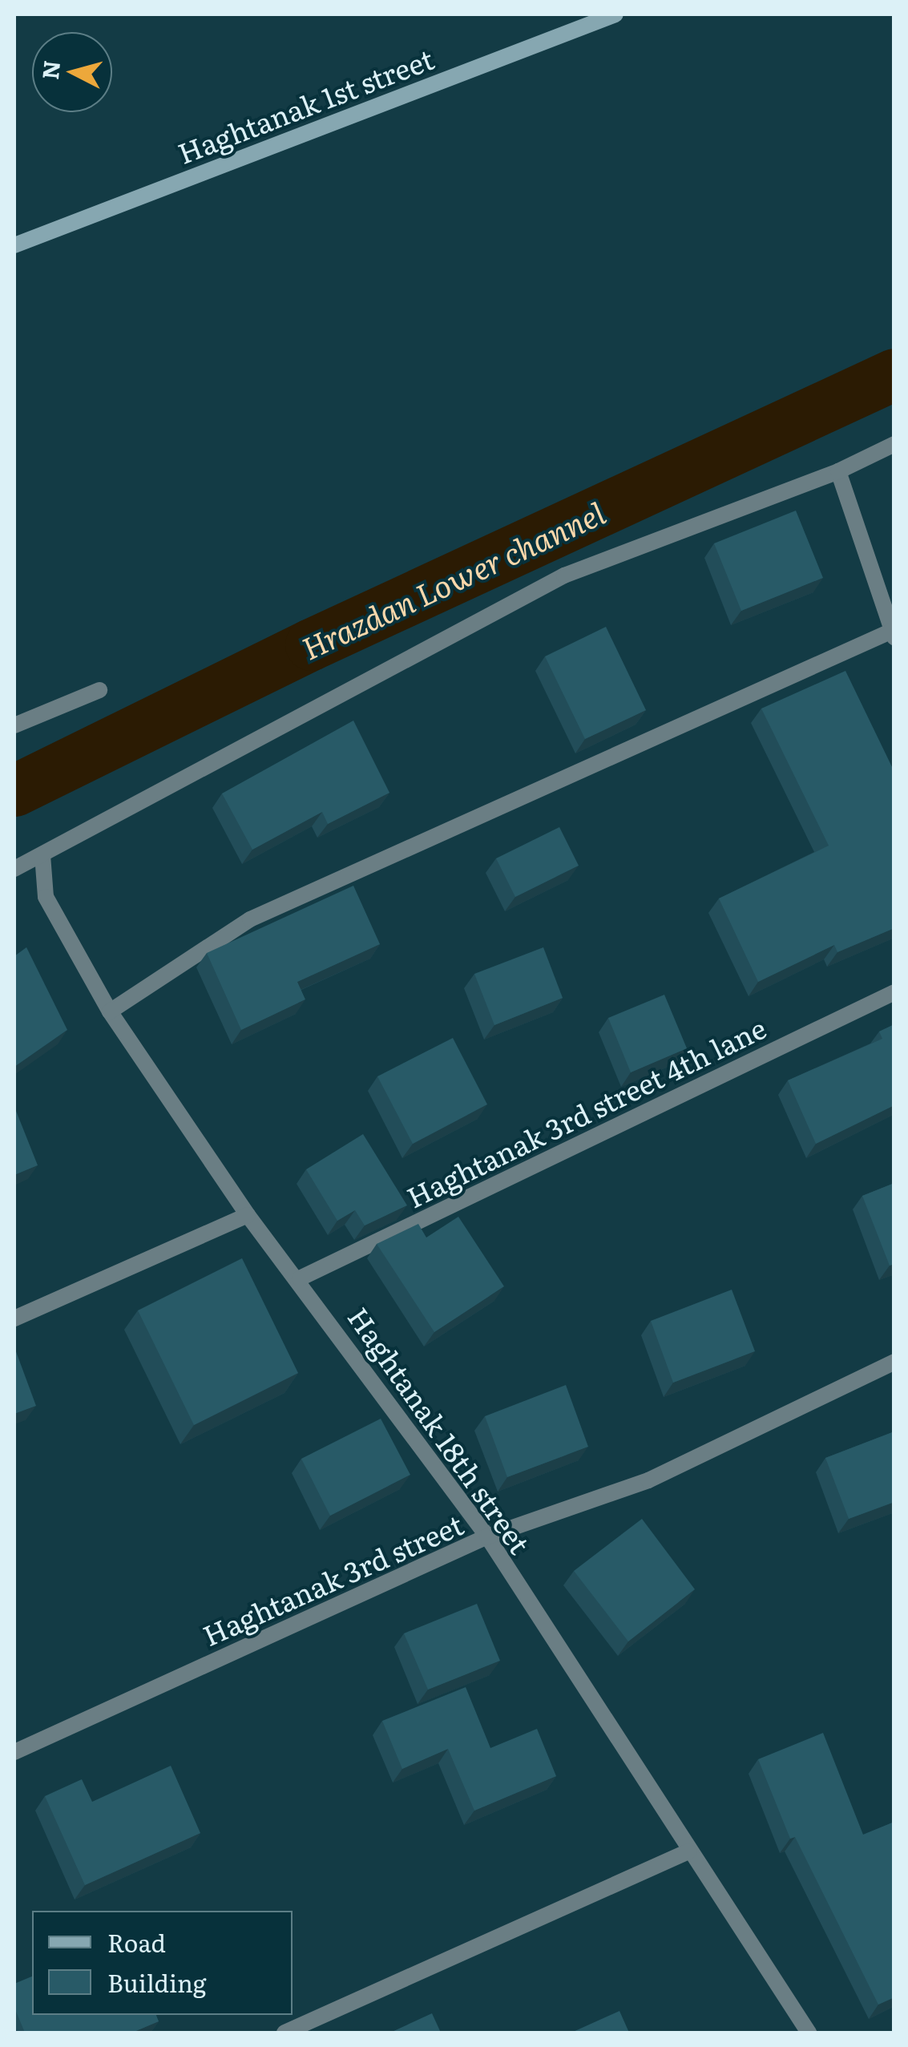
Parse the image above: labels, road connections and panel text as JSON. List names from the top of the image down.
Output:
{
  "streets": {
    "main road": ["Haghtanak 1st street"],
    "street": ["Haghtanak 3rd street 4th lane", "Haghtanak 18th street", "Haghtanak 3rd street"]
  },
  "crossings": [
    ["Haghtanak 3rd street 4th lane", "Haghtanak 18th street"],
    ["Haghtanak 18th street", "Haghtanak 3rd street"]
  ],
  "water": ["Hrazdan Lower channel"],
  "legend": ["Road", "Building"],
  "north": "left"
}
